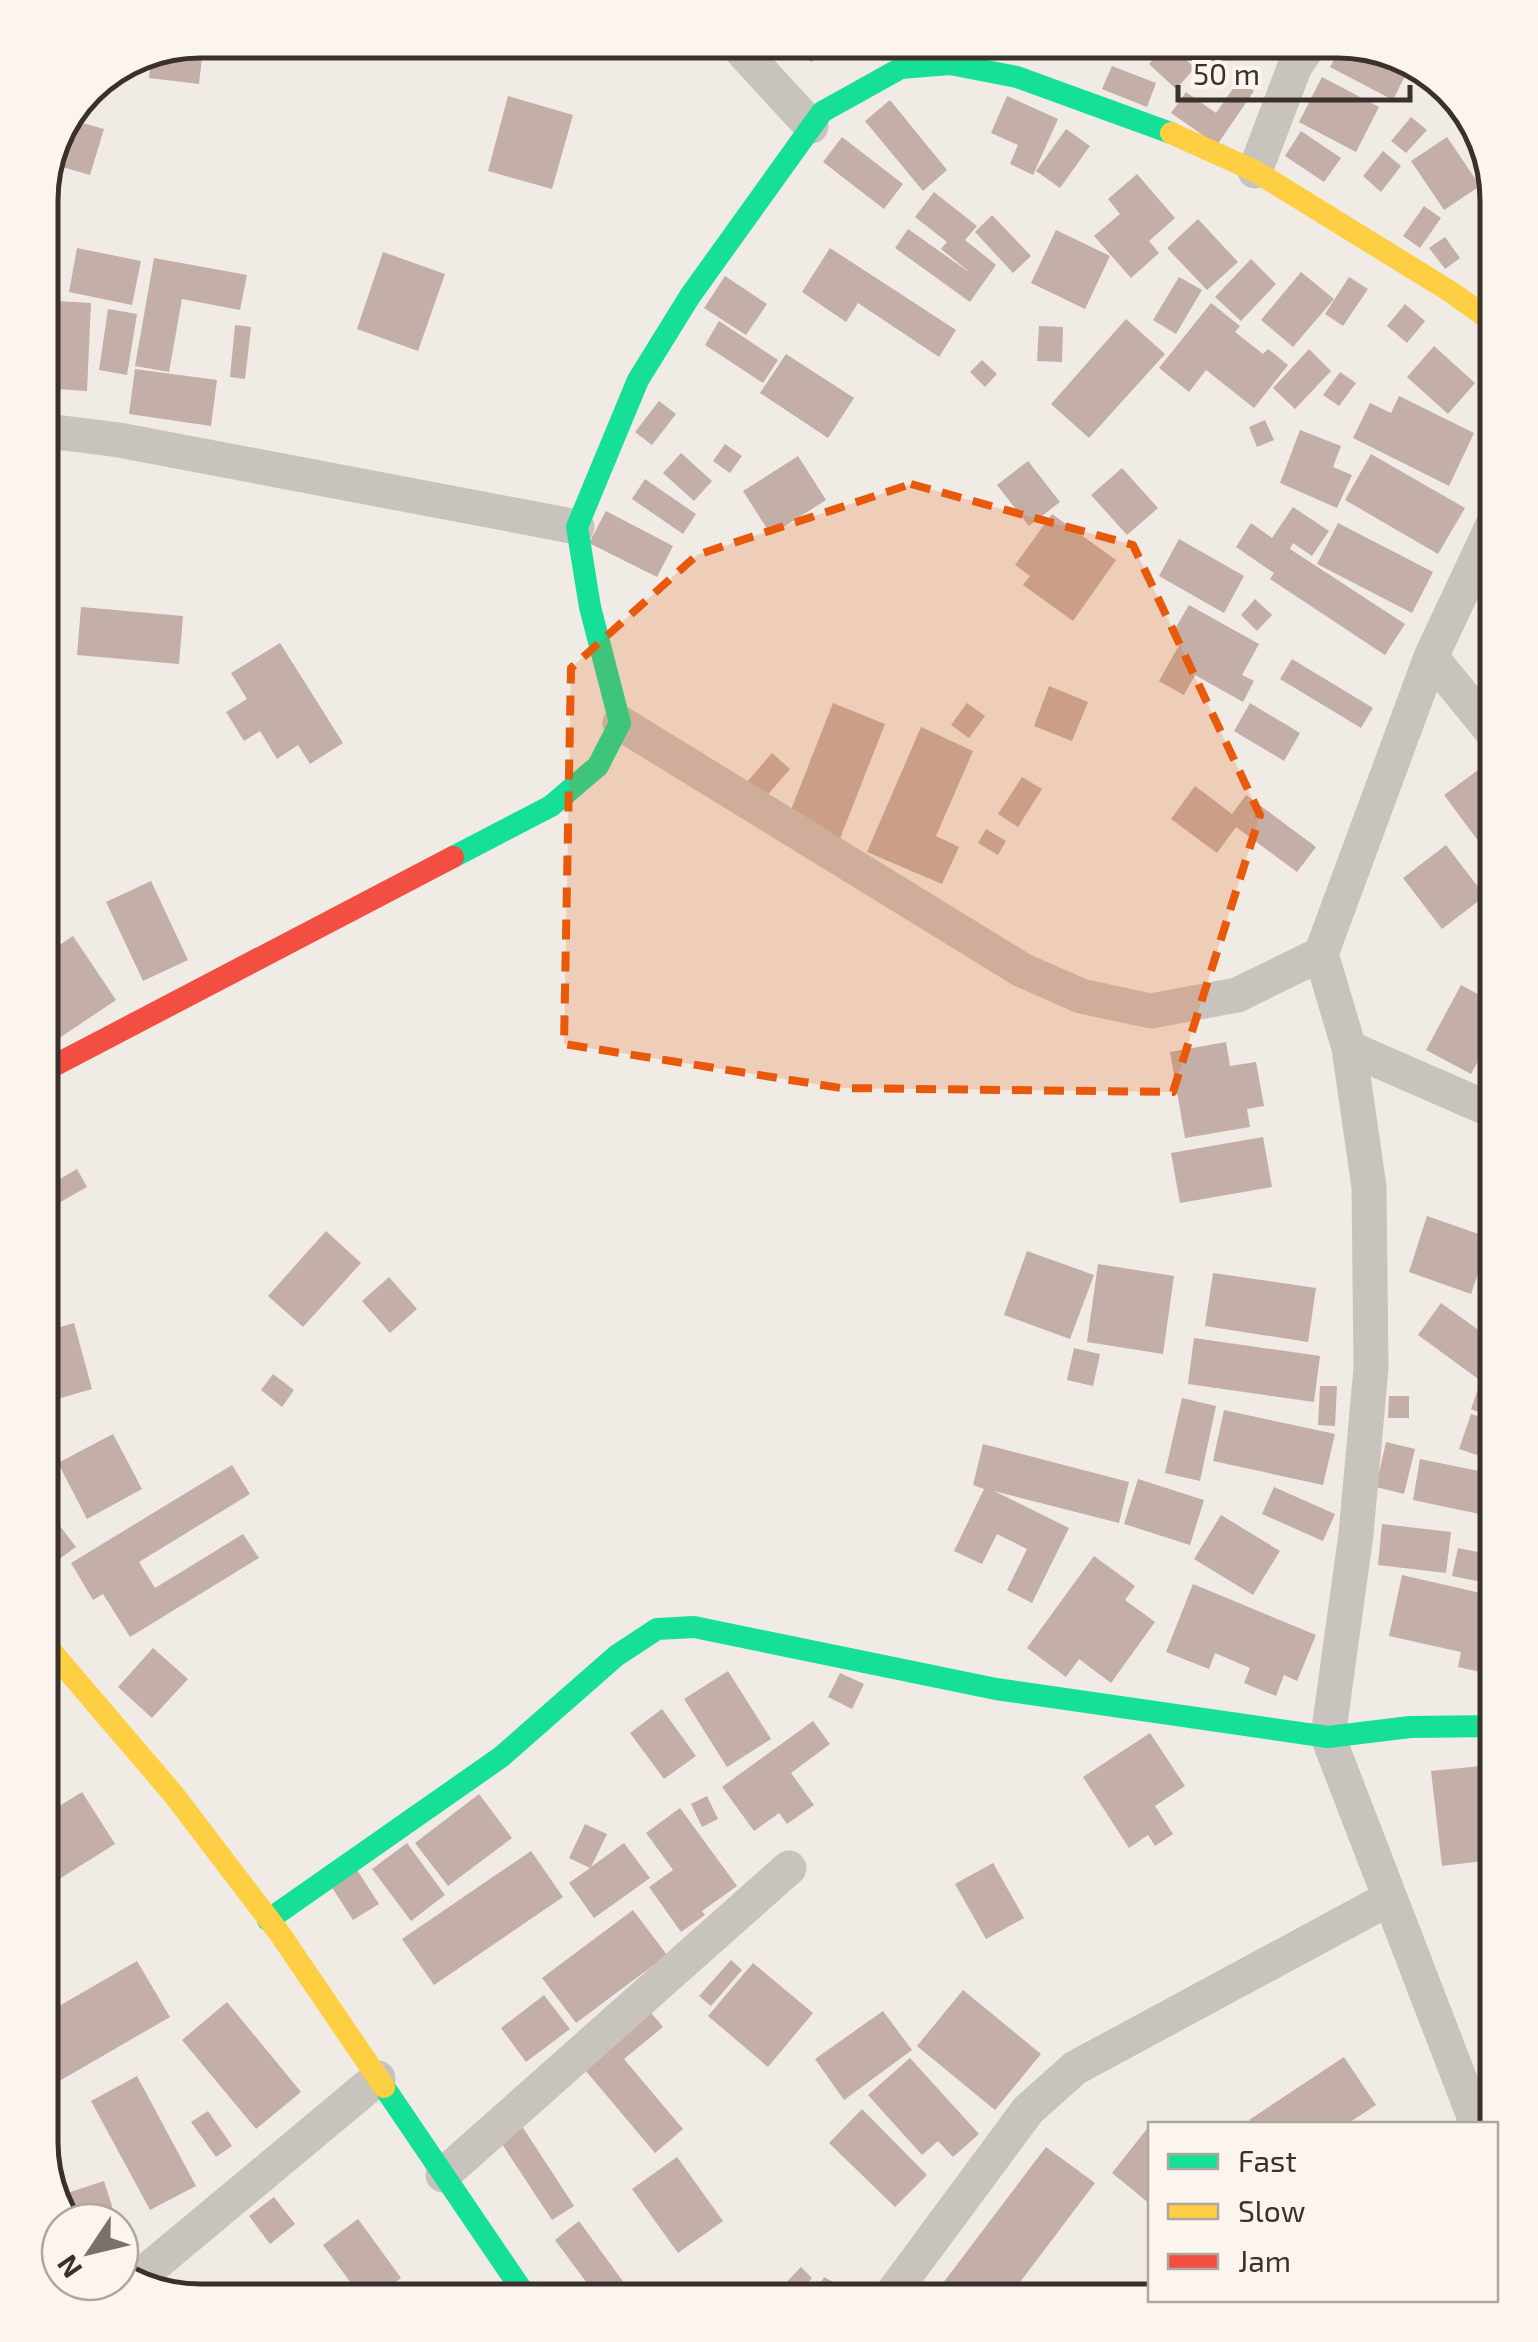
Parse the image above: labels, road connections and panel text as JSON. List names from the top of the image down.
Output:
{
  "legend": ["Fast", "Slow", "Jam"],
  "scale_bar": "50 m",
  "north": "bottom left"
}
